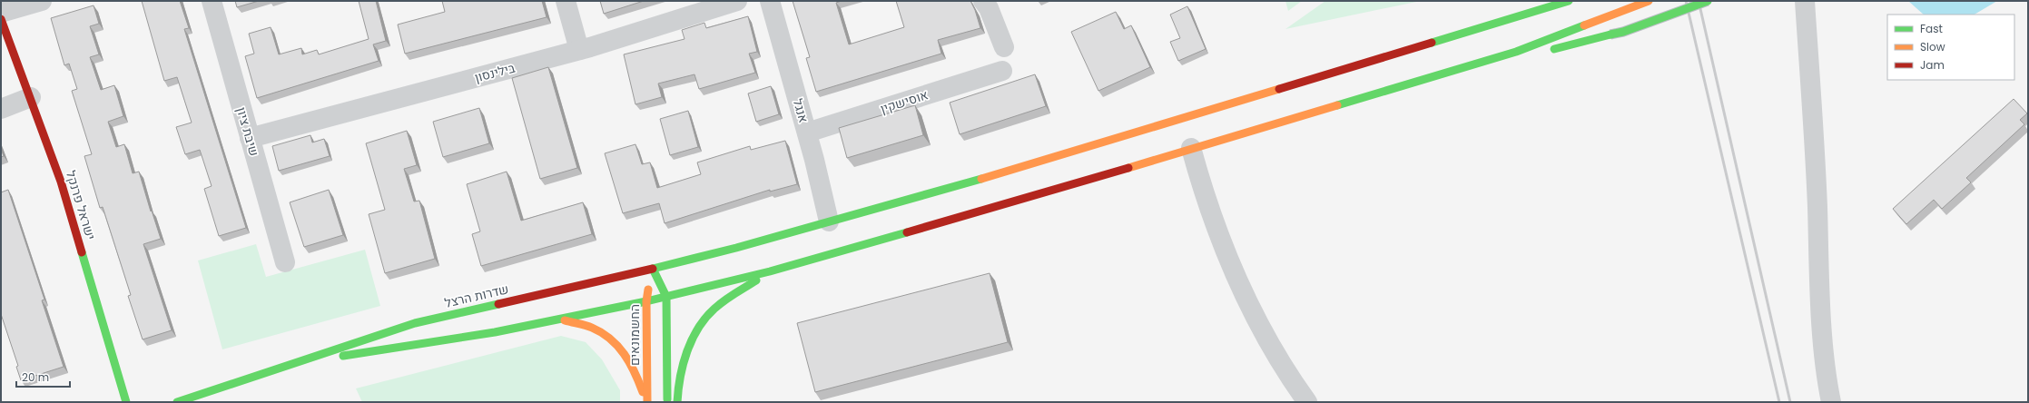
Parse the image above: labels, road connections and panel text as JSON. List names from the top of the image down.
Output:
{
  "streets": {
    "main road": ["ישראל פרנקל", "שדרות הרצל", "החשמונאים"],
    "street": [
      "בילינסון",
      "אוסישקין",
      "אנגל",
      "שיבת ציון"
    ]
  },
  "crossings": [
    ["בילינסון", "שיבת ציון"],
    ["אוסישקין", "אנגל"],
    ["אנגל", "שדרות הרצל"],
    ["שדרות הרצל", "החשמונאים"]
  ],
  "legend": ["Fast", "Slow", "Jam"],
  "scale_bar": "20 m"
}
